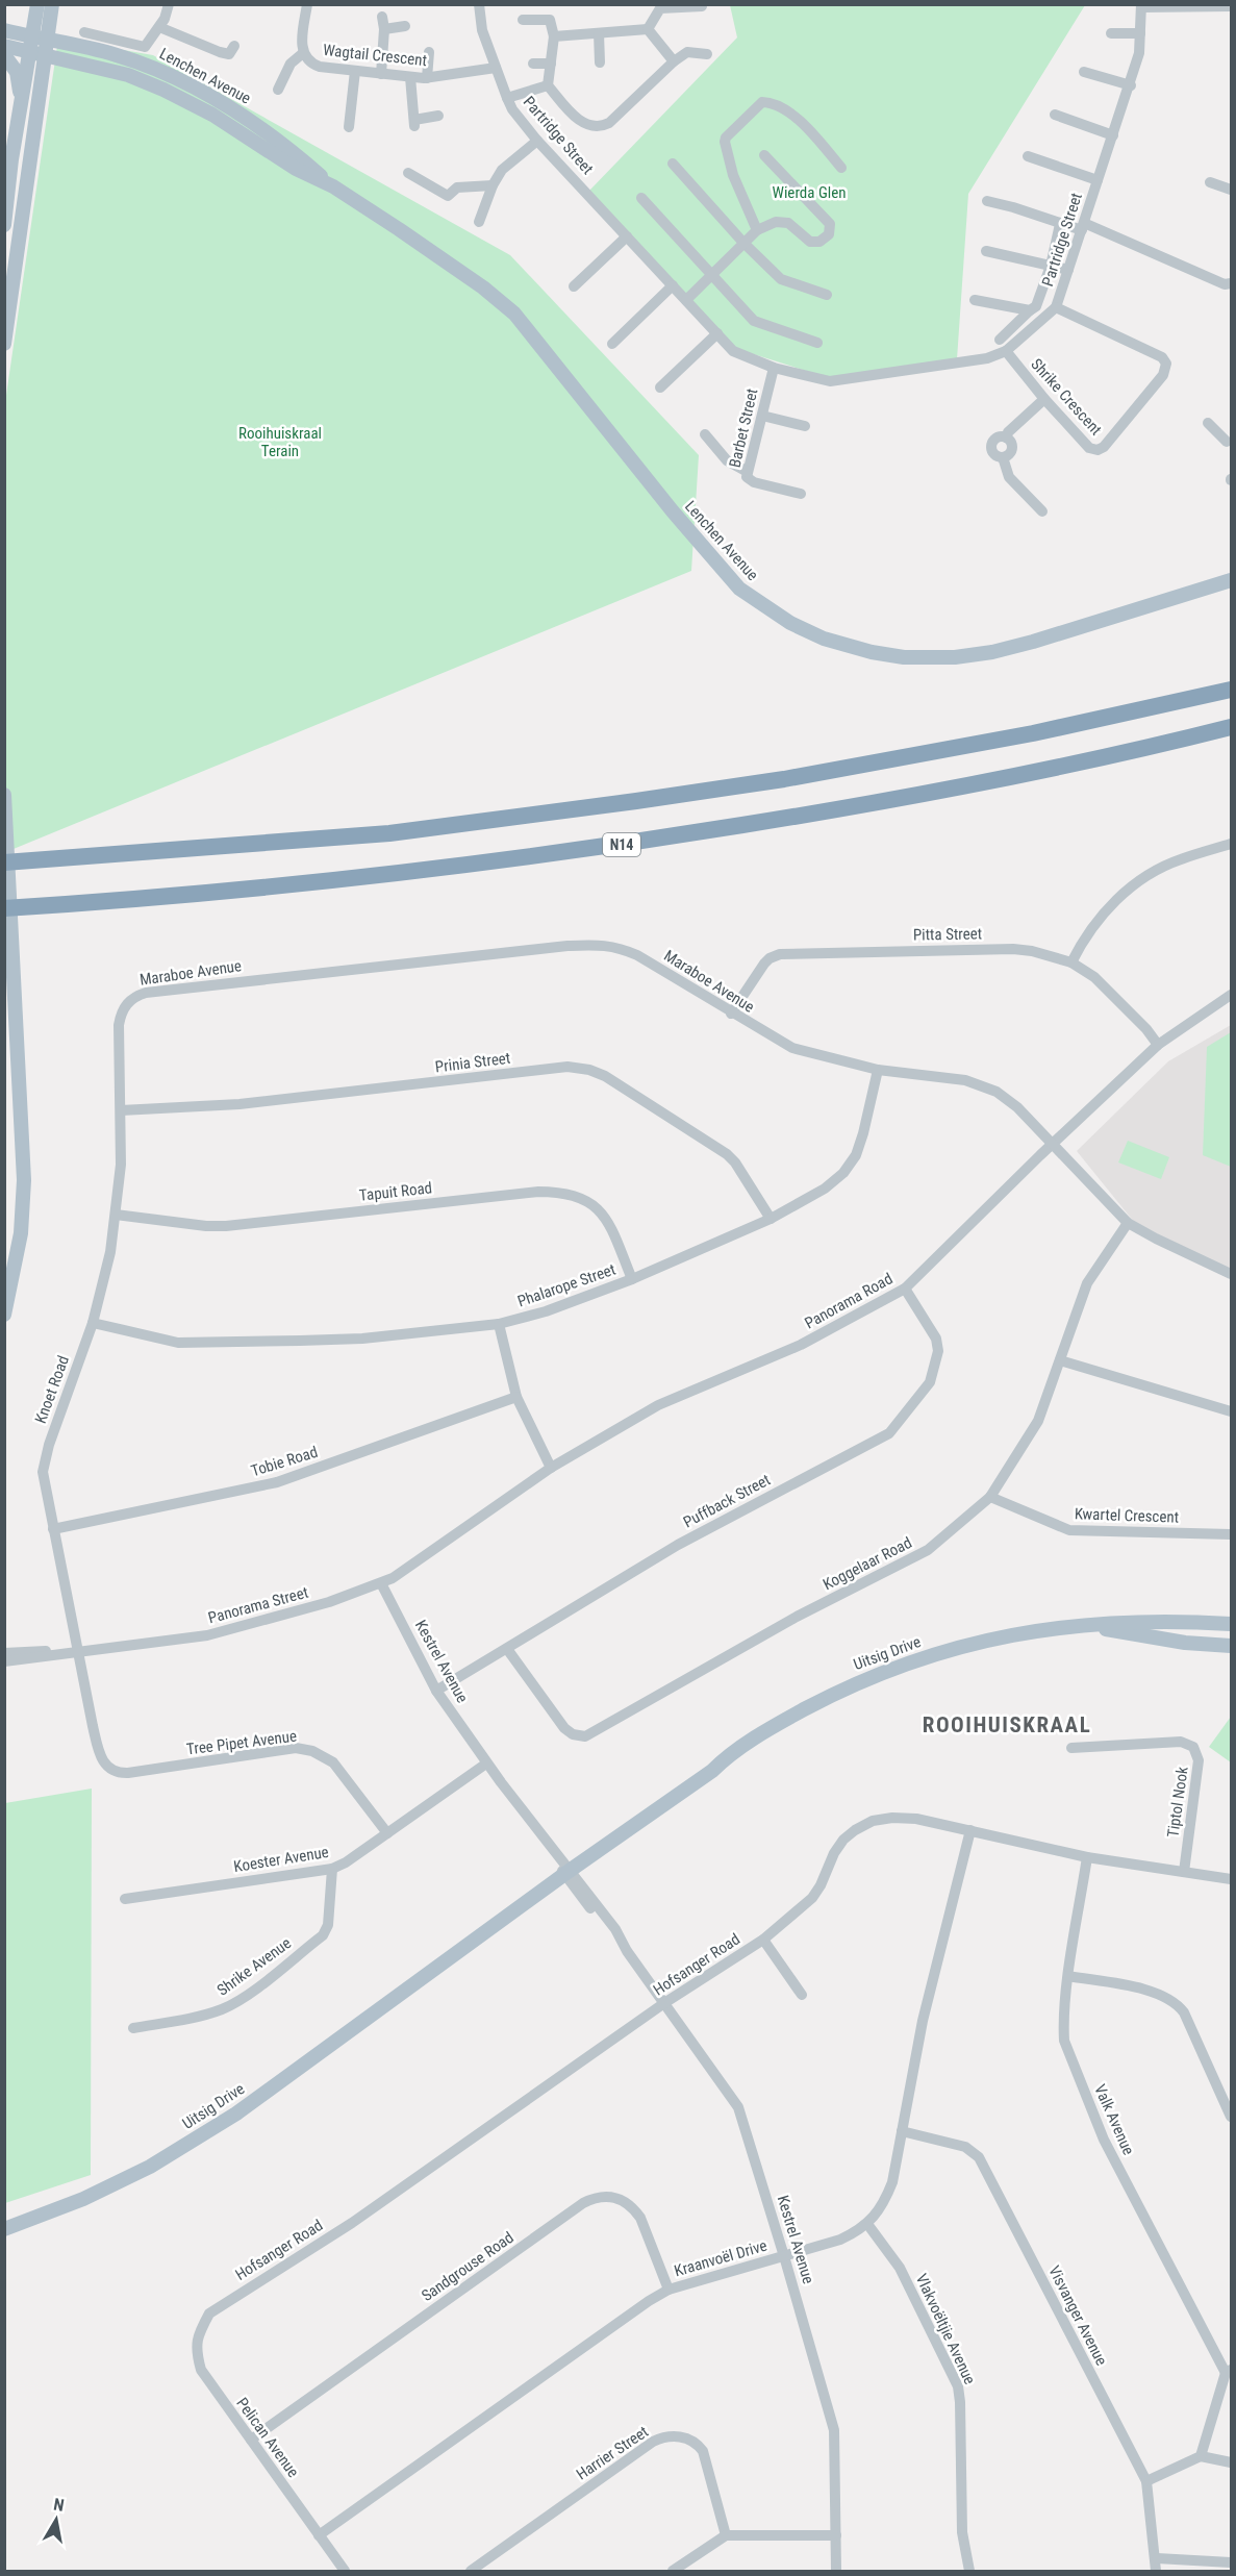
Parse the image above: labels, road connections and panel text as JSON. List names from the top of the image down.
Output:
{
  "streets": {
    "highway": ["N14"],
    "main road": ["Lenchen Avenue", "Uitsig Drive"],
    "street": [
      "Wagtail Crescent",
      "Partridge Street",
      "Shrike Crescent",
      "Barbet Street",
      "Pitta Street",
      "Maraboe Avenue",
      "Prinia Street",
      "Tapuit Road",
      "Phalarope Street",
      "Panorama Road",
      "Knoet Road",
      "Tobie Road",
      "Puffback Street",
      "Kwartel Crescent",
      "Koggelaar Road",
      "Panorama Street",
      "Kestrel Avenue",
      "Tree Pipet Avenue",
      "Tiptol Nook",
      "Koester Avenue",
      "Hofsanger Road",
      "Shrike Avenue",
      "Valk Avenue",
      "Kraanvoël Drive",
      "Sandgrouse Road",
      "Visvanger Avenue",
      "Vlakvoëltjie Avenue",
      "Pelican Avenue",
      "Harrier Street"
    ]
  },
  "crossings": [
    ["Wagtail Crescent", "Partridge Street"],
    ["Partridge Street", "Shrike Crescent"],
    ["Partridge Street", "Barbet Street"],
    ["Pitta Street", "Maraboe Avenue"],
    ["Pitta Street", "Panorama Road"],
    ["Maraboe Avenue", "Phalarope Street"],
    ["Maraboe Avenue", "Panorama Road"],
    ["Maraboe Avenue", "Knoet Road"],
    ["Maraboe Avenue", "Koggelaar Road"],
    ["Prinia Street", "Phalarope Street"],
    ["Prinia Street", "Knoet Road"],
    ["Tapuit Road", "Phalarope Street"],
    ["Tapuit Road", "Knoet Road"],
    ["Phalarope Street", "Knoet Road"],
    ["Panorama Road", "Puffback Street"],
    ["Panorama Road", "Panorama Street"],
    ["Knoet Road", "Tobie Road"],
    ["Knoet Road", "Panorama Street"],
    ["Knoet Road", "Tree Pipet Avenue"],
    ["Puffback Street", "Koggelaar Road"],
    ["Puffback Street", "Kestrel Avenue"],
    ["Kwartel Crescent", "Koggelaar Road"],
    ["Panorama Street", "Kestrel Avenue"],
    ["Uitsig Drive", "Kestrel Avenue"],
    ["Kestrel Avenue", "Koester Avenue"],
    ["Kestrel Avenue", "Hofsanger Road"],
    ["Kestrel Avenue", "Kraanvoël Drive"],
    ["Tree Pipet Avenue", "Koester Avenue"],
    ["Tiptol Nook", "Hofsanger Road"],
    ["Koester Avenue", "Shrike Avenue"],
    ["Hofsanger Road", "Valk Avenue"],
    ["Hofsanger Road", "Kraanvoël Drive"],
    ["Hofsanger Road", "Pelican Avenue"],
    ["Kraanvoël Drive", "Sandgrouse Road"],
    ["Kraanvoël Drive", "Visvanger Avenue"],
    ["Kraanvoël Drive", "Vlakvoëltjie Avenue"],
    ["Kraanvoël Drive", "Pelican Avenue"],
    ["Sandgrouse Road", "Pelican Avenue"]
  ],
  "districts": ["ROOIHUISKRAAL"],
  "parks": ["Wierda Glen", "Rooihuiskraal Terain"],
  "north": "top"
}
